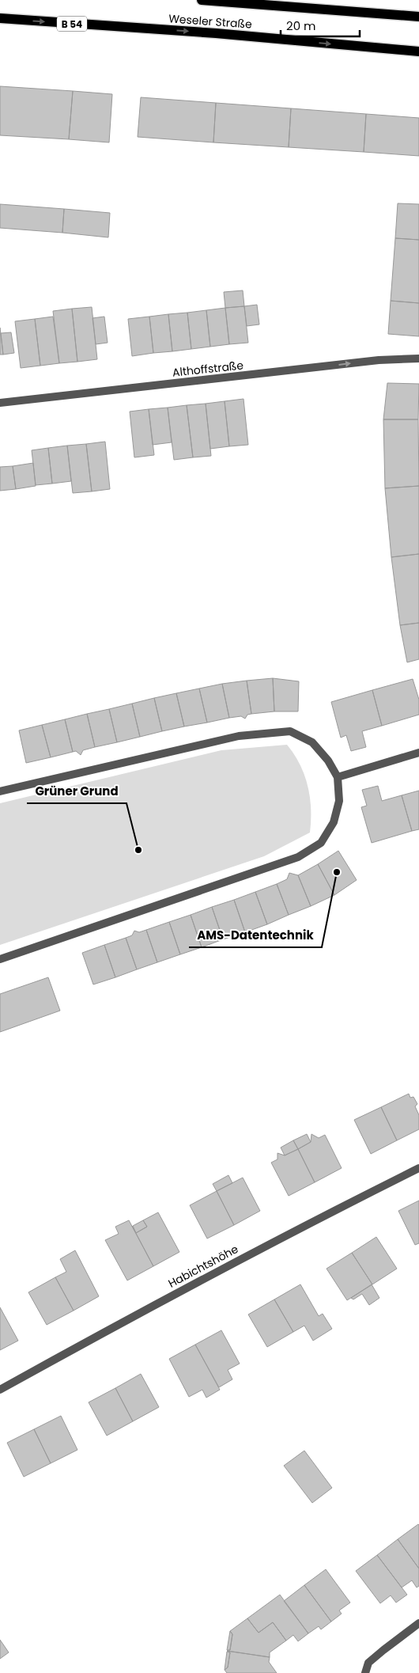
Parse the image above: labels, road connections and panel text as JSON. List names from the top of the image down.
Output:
{
  "streets": {
    "main road": ["Weseler Straße", "B 54"],
    "street": ["Althoffstraße", "Habichtshöhe"]
  },
  "one_way": ["Althoffstraße"],
  "places": ["Grüner Grund", "AMS-Datentechnik"],
  "scale_bar": "20 m"
}
